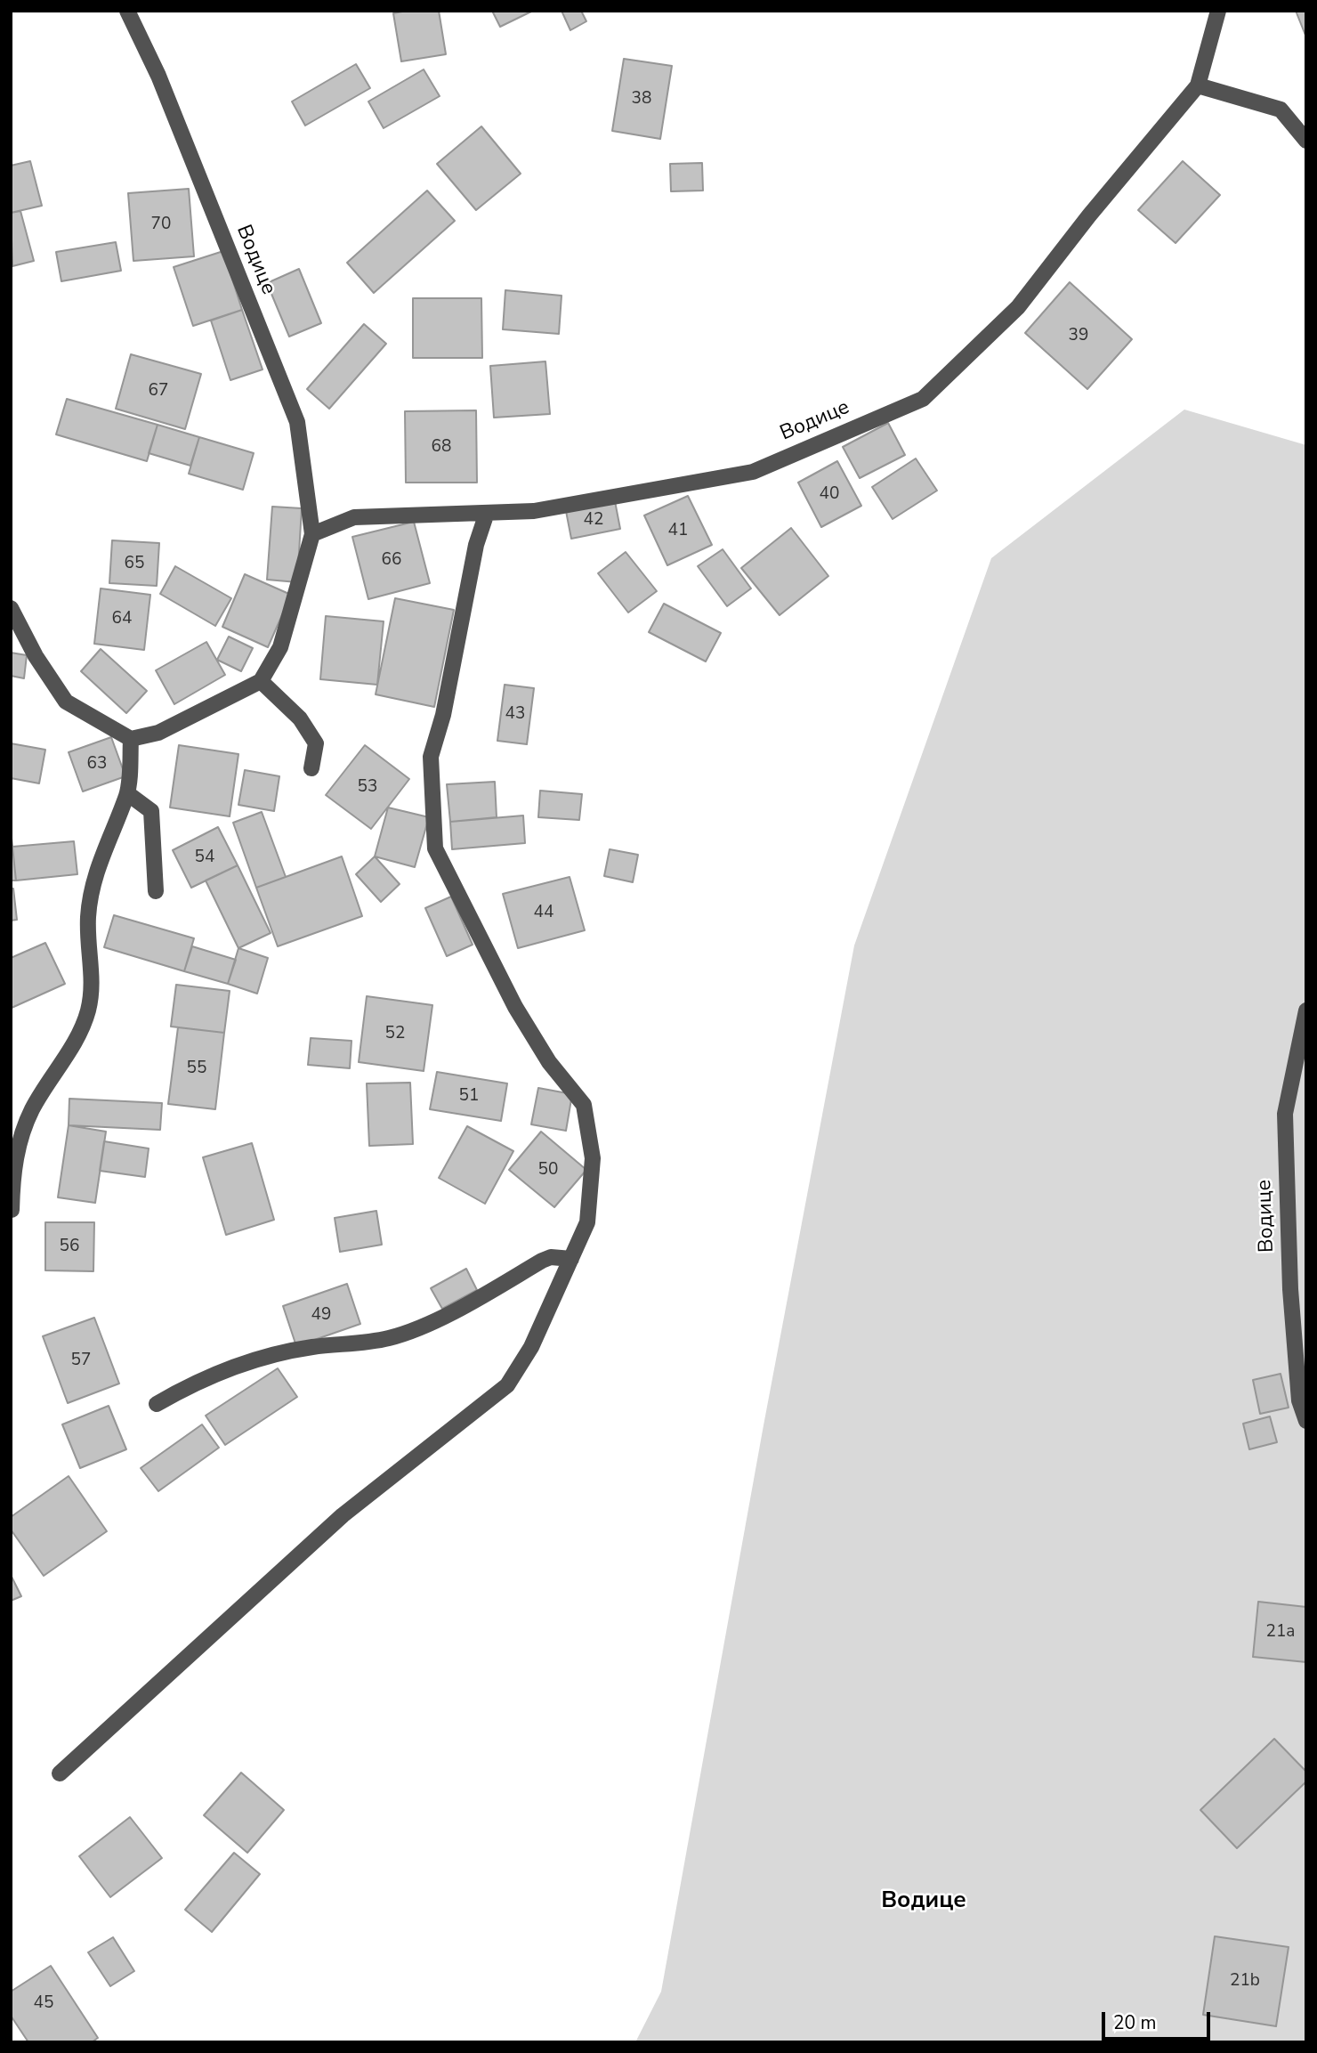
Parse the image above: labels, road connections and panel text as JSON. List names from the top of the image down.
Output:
{
  "streets": {
    "street": ["Водице"]
  },
  "districts": ["Водице"],
  "house_numbers": [
    "38",
    "70",
    "39",
    "67",
    "68",
    "40",
    "42",
    "41",
    "66",
    "65",
    "64",
    "43",
    "63",
    "53",
    "54",
    "44",
    "52",
    "55",
    "51",
    "50",
    "56",
    "49",
    "57",
    "21a",
    "21b",
    "45"
  ],
  "scale_bar": "20 m"
}
